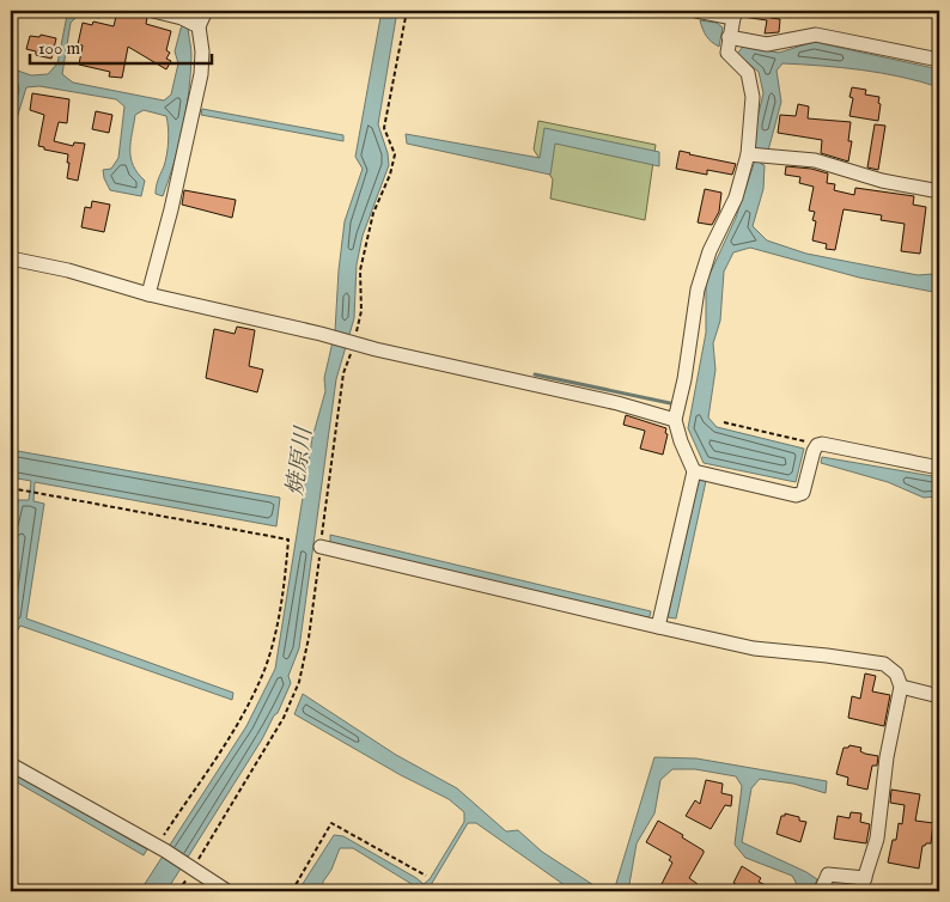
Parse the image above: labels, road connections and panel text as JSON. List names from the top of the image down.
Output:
{
  "water": ["焼原川"],
  "scale_bar": "100 m"
}
